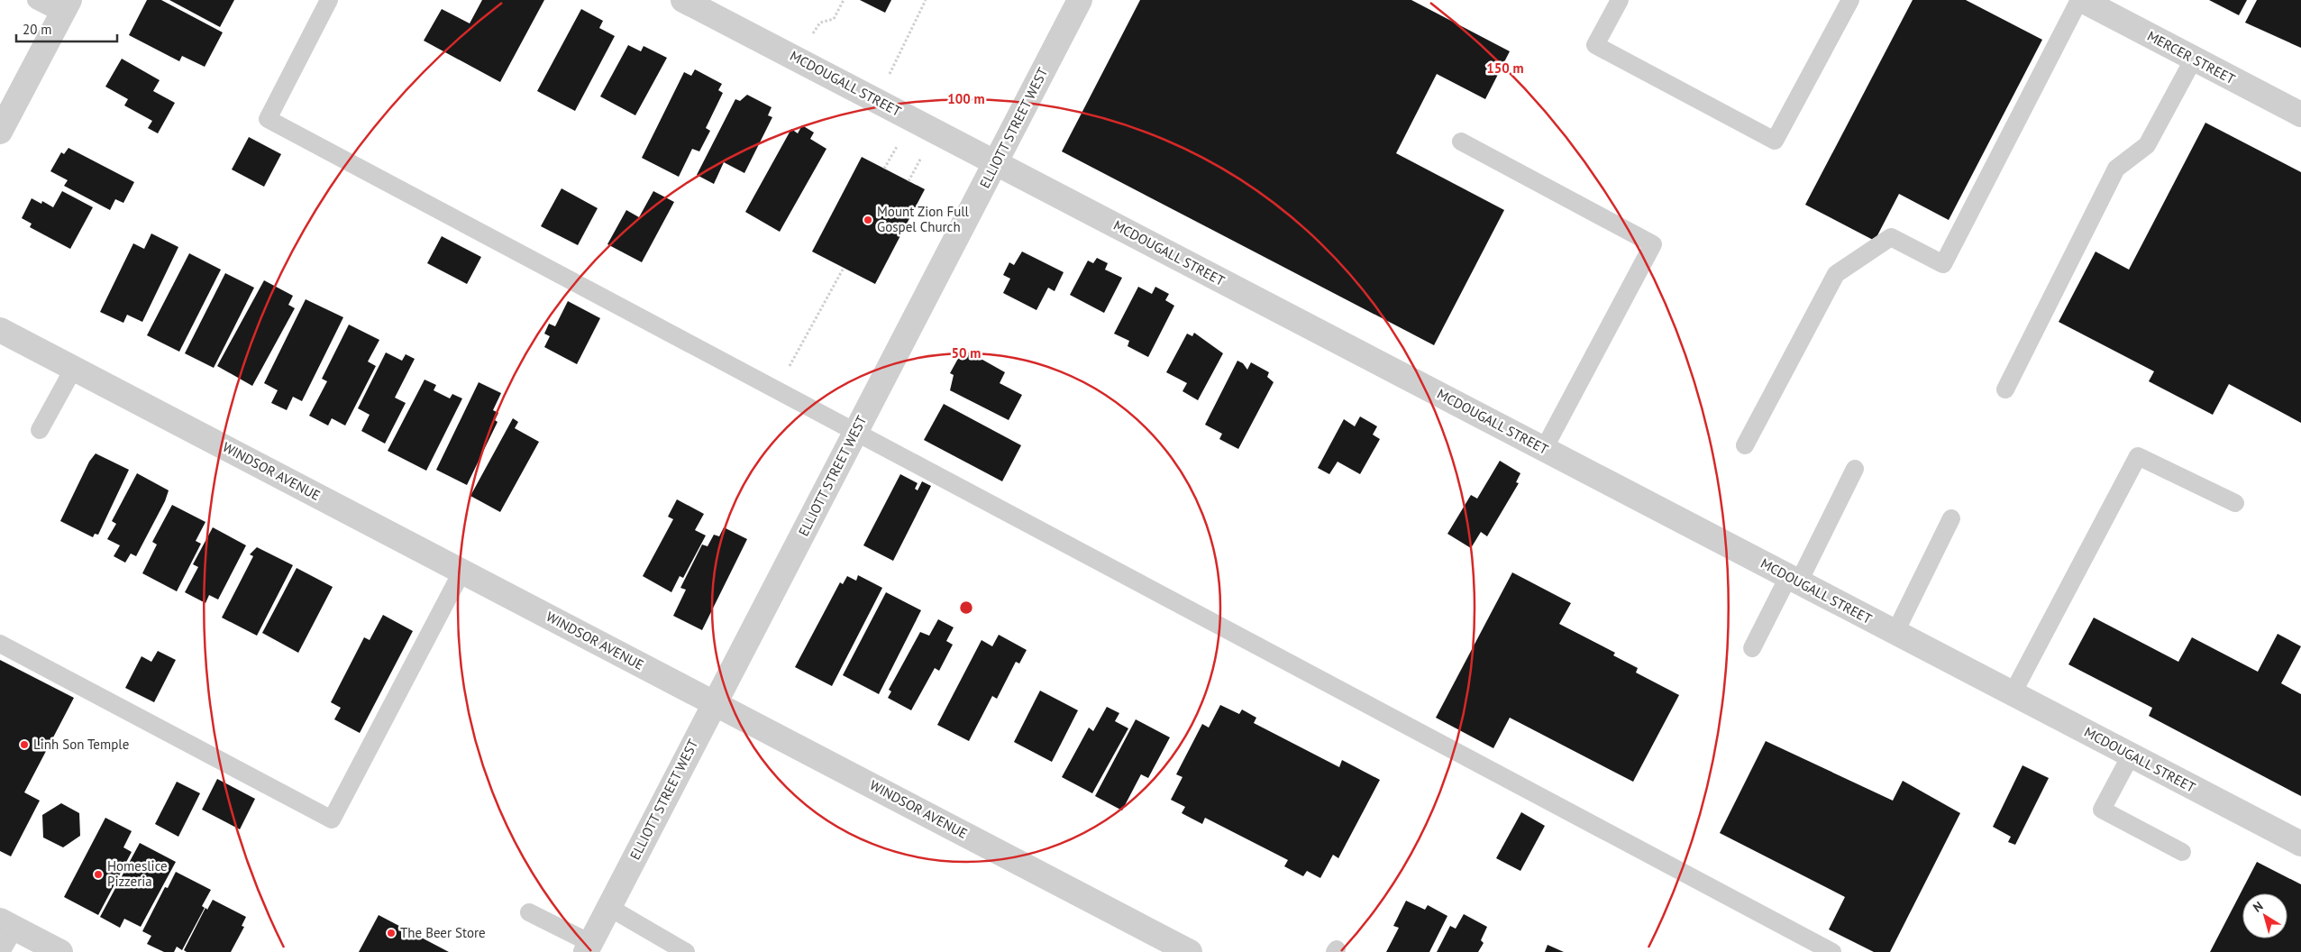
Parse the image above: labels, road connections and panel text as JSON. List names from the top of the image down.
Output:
{
  "streets": {
    "street": [
      "MERCER STREET",
      "MCDOUGALL STREET",
      "ELLIOTT STREET WEST",
      "WINDSOR AVENUE"
    ]
  },
  "crossings": [
    ["MCDOUGALL STREET", "ELLIOTT STREET WEST"],
    ["ELLIOTT STREET WEST", "WINDSOR AVENUE"]
  ],
  "places": [
    "Mount Zion Full Gospel Church",
    "Linh Son Temple",
    "Homeslice Pizzeria",
    "The Beer Store"
  ],
  "scale_bar": "20 m",
  "north": "top left",
  "rings": ["150 m", "100 m", "50 m"]
}
